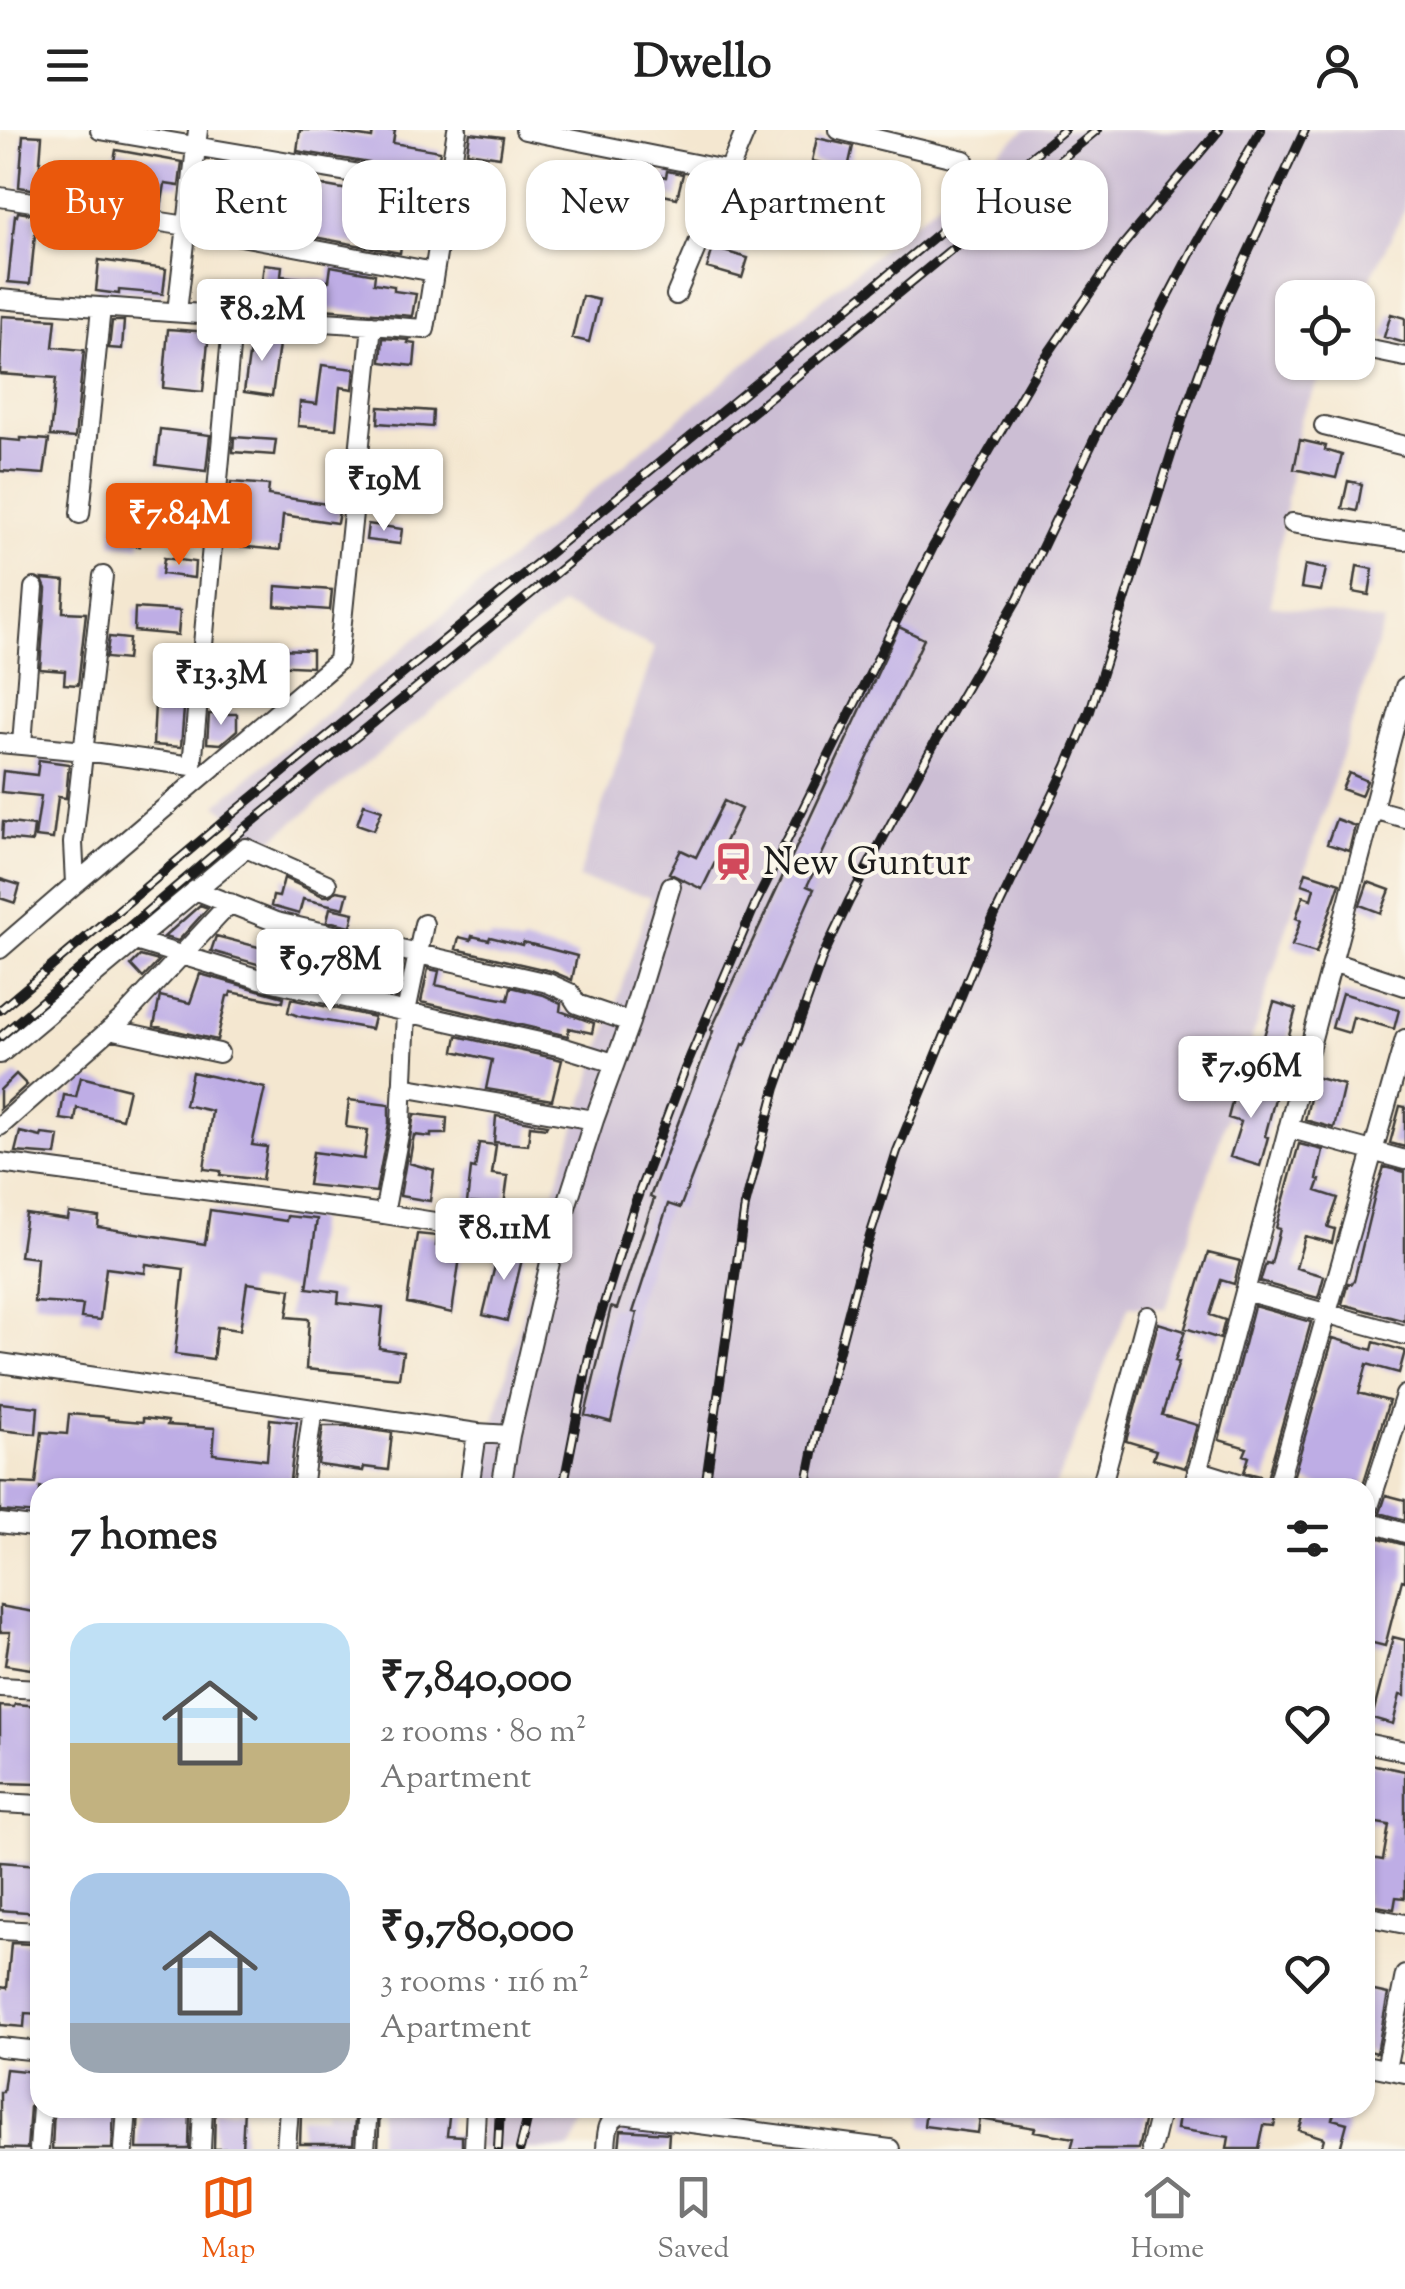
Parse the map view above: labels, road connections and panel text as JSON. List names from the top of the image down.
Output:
{
  "places": {
    "station": ["New Guntur"]
  },
  "page": {
    "header": "Dwello",
    "chip": [
      "Buy",
      "Rent",
      "Filters",
      "New",
      "Apartment",
      "House"
    ],
    "price": [
      "₹8.2M",
      "₹19M",
      "₹7.84M",
      "₹13.3M",
      "₹9.78M",
      "₹7.96M",
      "₹8.11M"
    ],
    "heading": "7 homes",
    "list": [
      {
        "name": "₹7,840,000",
        "note": "2 rooms · 80 m² · Apartment"
      },
      {
        "name": "₹9,780,000",
        "note": "3 rooms · 116 m² · Apartment"
      }
    ],
    "tabs": ["Map", "Saved", "Home"]
  }
}
